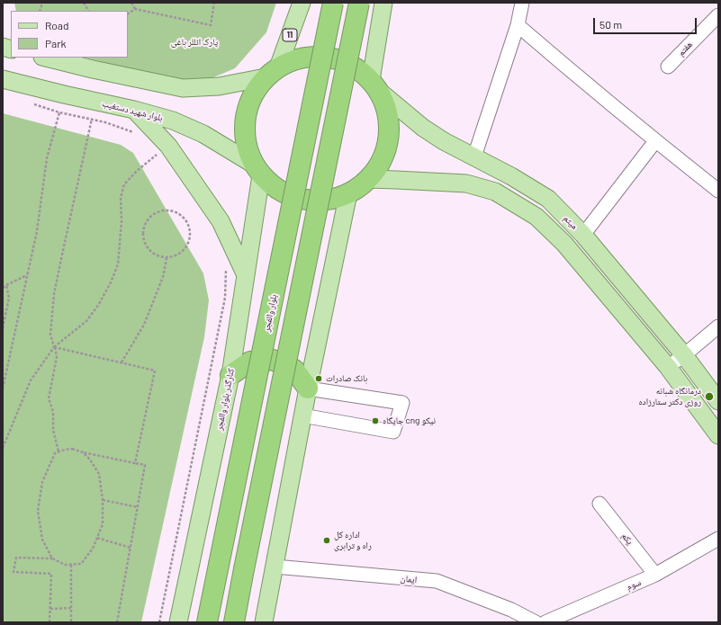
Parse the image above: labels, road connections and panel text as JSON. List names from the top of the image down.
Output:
{
  "streets": {
    "highway": ["بلوار والفجر"],
    "main road": [
      "11",
      "بلوار شهید دستغیب",
      "میثم",
      "کنارگذر بلوار والفجر"
    ],
    "street": [
      "هفتم",
      "یکم",
      "ایمان",
      "سوم"
    ]
  },
  "crossings": [
    ["بلوار شهید دستغیب", "کنارگذر بلوار والفجر"],
    ["یکم", "سوم"]
  ],
  "parks": ["پارک ائللر باغی"],
  "places": [
    "بانک صادرات",
    "درمانگاه شبانه روزی دکتر ستارزاده",
    "جایگاه cng نیکو",
    "اداره کل راه و ترابری"
  ],
  "legend": ["Road", "Park"],
  "scale_bar": "50 m"
}
